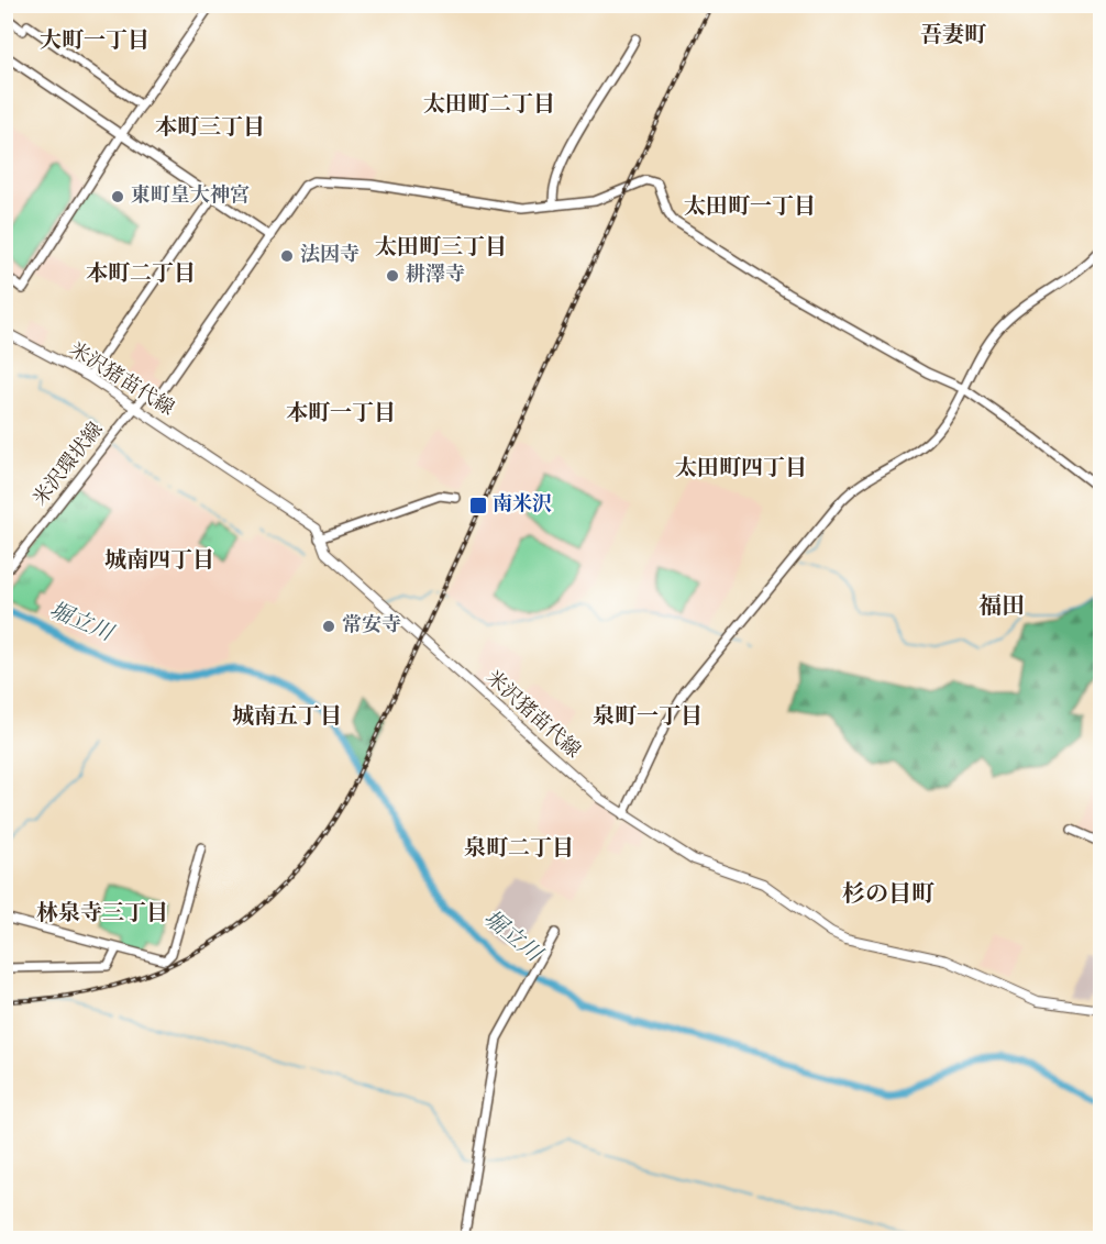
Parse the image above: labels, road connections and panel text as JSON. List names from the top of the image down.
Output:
{
  "streets": {
    "main road": ["米沢猪苗代線"],
    "street": ["米沢環状線"]
  },
  "crossings": [
    ["米沢猪苗代線", "米沢環状線"]
  ],
  "districts": [
    "吾妻町",
    "大町一丁目",
    "太田町二丁目",
    "本町三丁目",
    "太田町一丁目",
    "太田町三丁目",
    "本町二丁目",
    "本町一丁目",
    "太田町四丁目",
    "城南四丁目",
    "福田",
    "城南五丁目",
    "泉町一丁目",
    "泉町二丁目",
    "杉の目町",
    "林泉寺三丁目"
  ],
  "water": ["堀立川"],
  "places": {
    "other": [
      "東町皇大神宮",
      "法因寺",
      "耕澤寺",
      "常安寺"
    ],
    "transit": ["南米沢"]
  }
}
